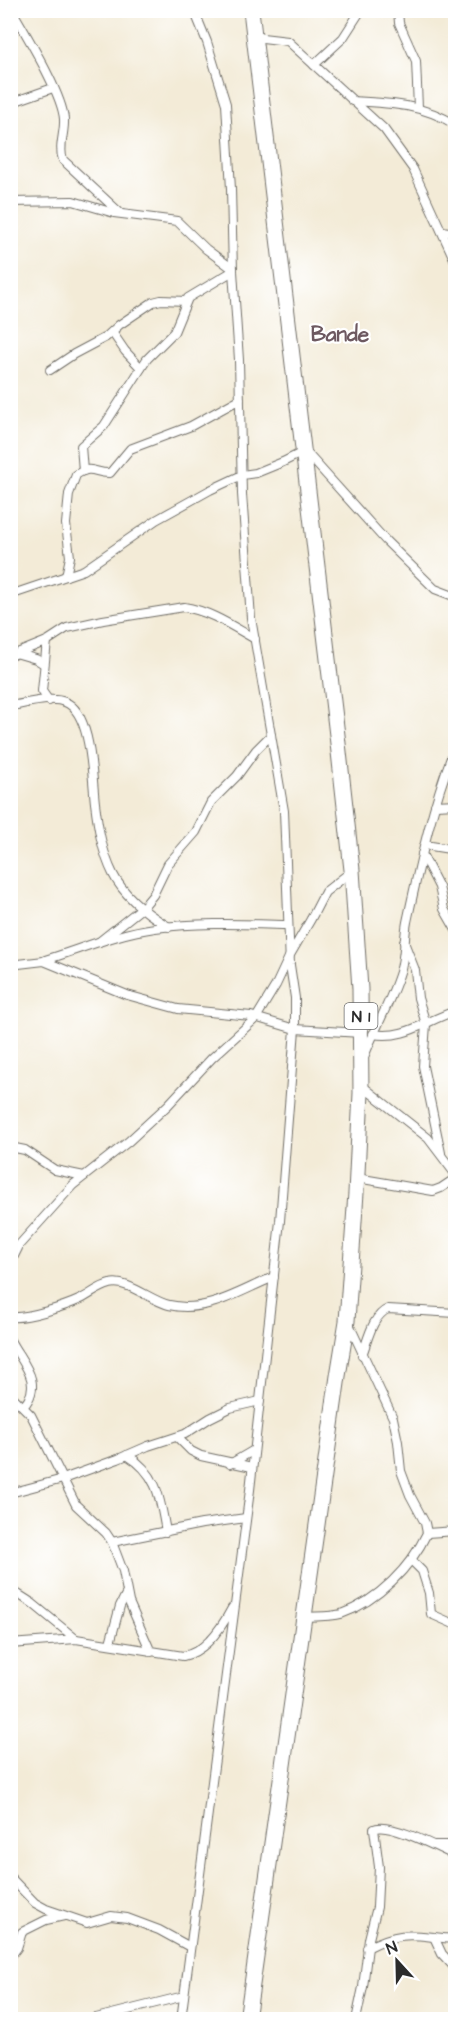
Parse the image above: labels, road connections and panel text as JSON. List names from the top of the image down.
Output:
{
  "streets": {
    "highway": ["N 1"]
  },
  "districts": ["Bande"],
  "north": "top"
}
